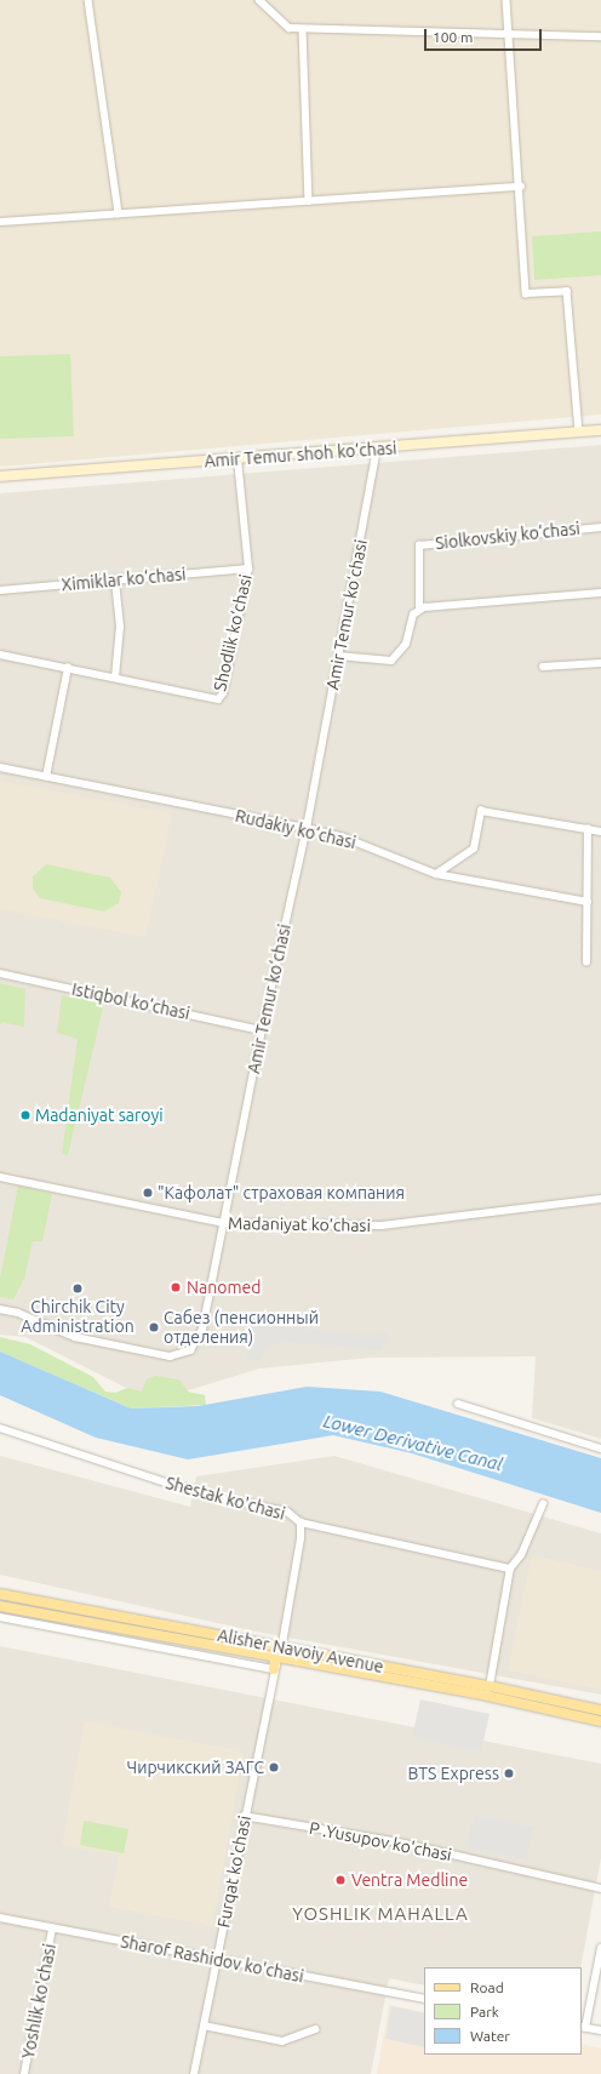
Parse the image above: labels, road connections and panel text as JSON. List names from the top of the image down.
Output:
{
  "streets": {
    "main road": ["Amir Temur shoh ko‘chasi", "Alisher Navoiy Avenue"],
    "street": [
      "Siolkovskiy ko‘chasi",
      "Ximiklar ko‘chasi",
      "Amir Temur ko‘chasi",
      "Shodlik ko‘chasi",
      "Rudakiy ko‘chasi",
      "Istiqbol ko‘chasi",
      "Madaniyat ko‘chasi",
      "Shestak ko'chasi",
      "P .Yusupov ko'chasi",
      "Furqat ko'chasi",
      "Sharof Rashidov ko'chasi",
      "Yoshlik ko'chasi"
    ]
  },
  "crossings": [
    ["Amir Temur shoh ko‘chasi", "Amir Temur ko‘chasi"],
    ["Amir Temur shoh ko‘chasi", "Shodlik ko‘chasi"],
    ["Ximiklar ko‘chasi", "Shodlik ko‘chasi"],
    ["Amir Temur ko‘chasi", "Rudakiy ko‘chasi"],
    ["Amir Temur ko‘chasi", "Istiqbol ko‘chasi"],
    ["Amir Temur ko‘chasi", "Madaniyat ko‘chasi"],
    ["Alisher Navoiy Avenue", "Furqat ko'chasi"],
    ["P .Yusupov ko'chasi", "Furqat ko'chasi"],
    ["Furqat ko'chasi", "Sharof Rashidov ko'chasi"],
    ["Sharof Rashidov ko'chasi", "Yoshlik ko'chasi"]
  ],
  "districts": ["YOSHLIK MAHALLA"],
  "water": ["Lower Derivative Canal"],
  "places": [
    "Madaniyat saroyi",
    "\"Кафолат\" страховая компания",
    "Nanomed",
    "Chirchik City Administration",
    "Сабез (пенсионный отделения)",
    "Чирчикский ЗАГС",
    "BTS Express",
    "Ventra Medline"
  ],
  "legend": ["Road", "Park", "Water"],
  "scale_bar": "100 m"
}
